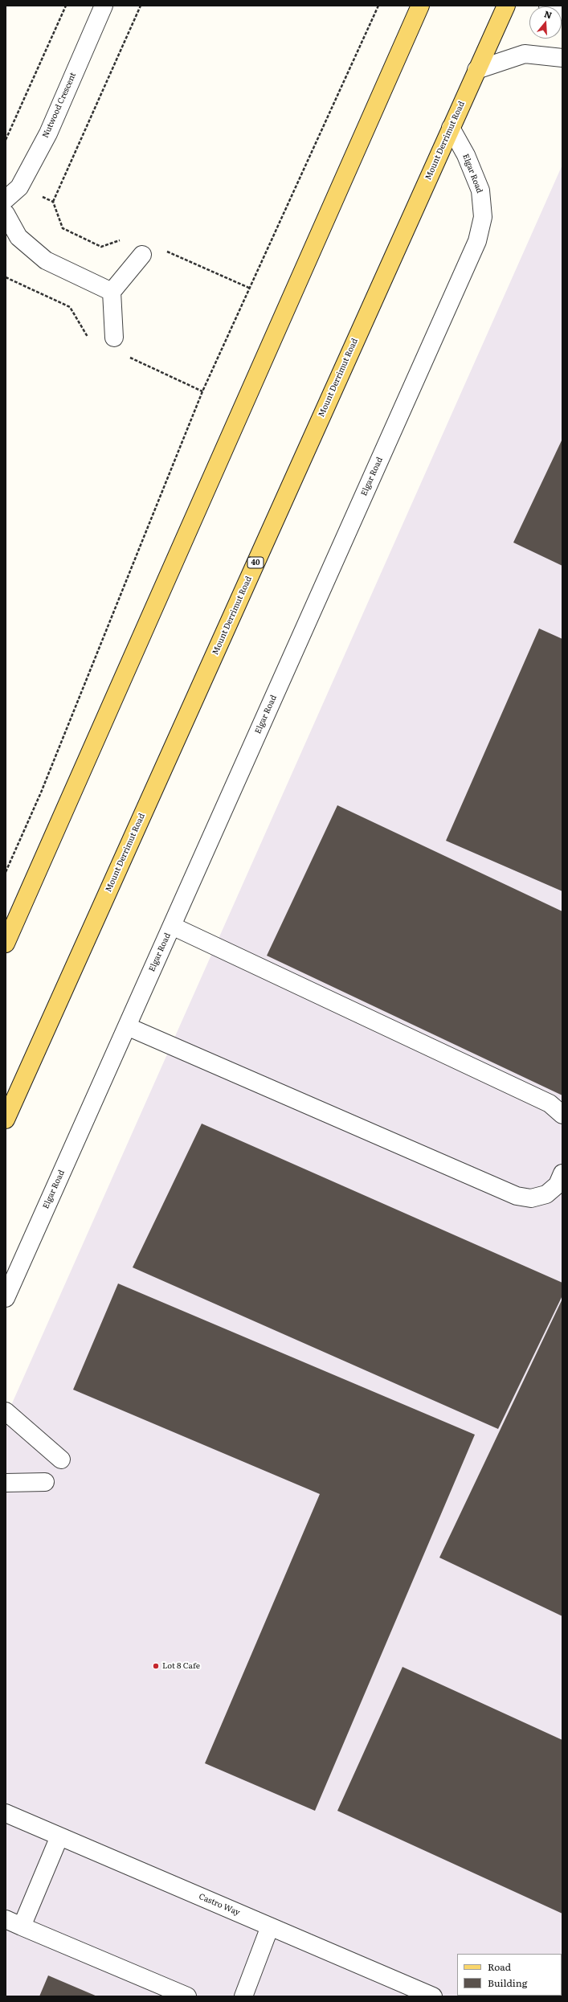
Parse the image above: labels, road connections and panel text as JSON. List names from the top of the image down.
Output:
{
  "streets": {
    "main road": ["Mount Derrimut Road", "40"],
    "street": ["Nutwood Crescent", "Elgar Road", "Castro Way"]
  },
  "crossings": [
    ["Mount Derrimut Road", "Elgar Road"]
  ],
  "places": ["Lot 8 Cafe"],
  "legend": ["Road", "Building"],
  "north": "top"
}
